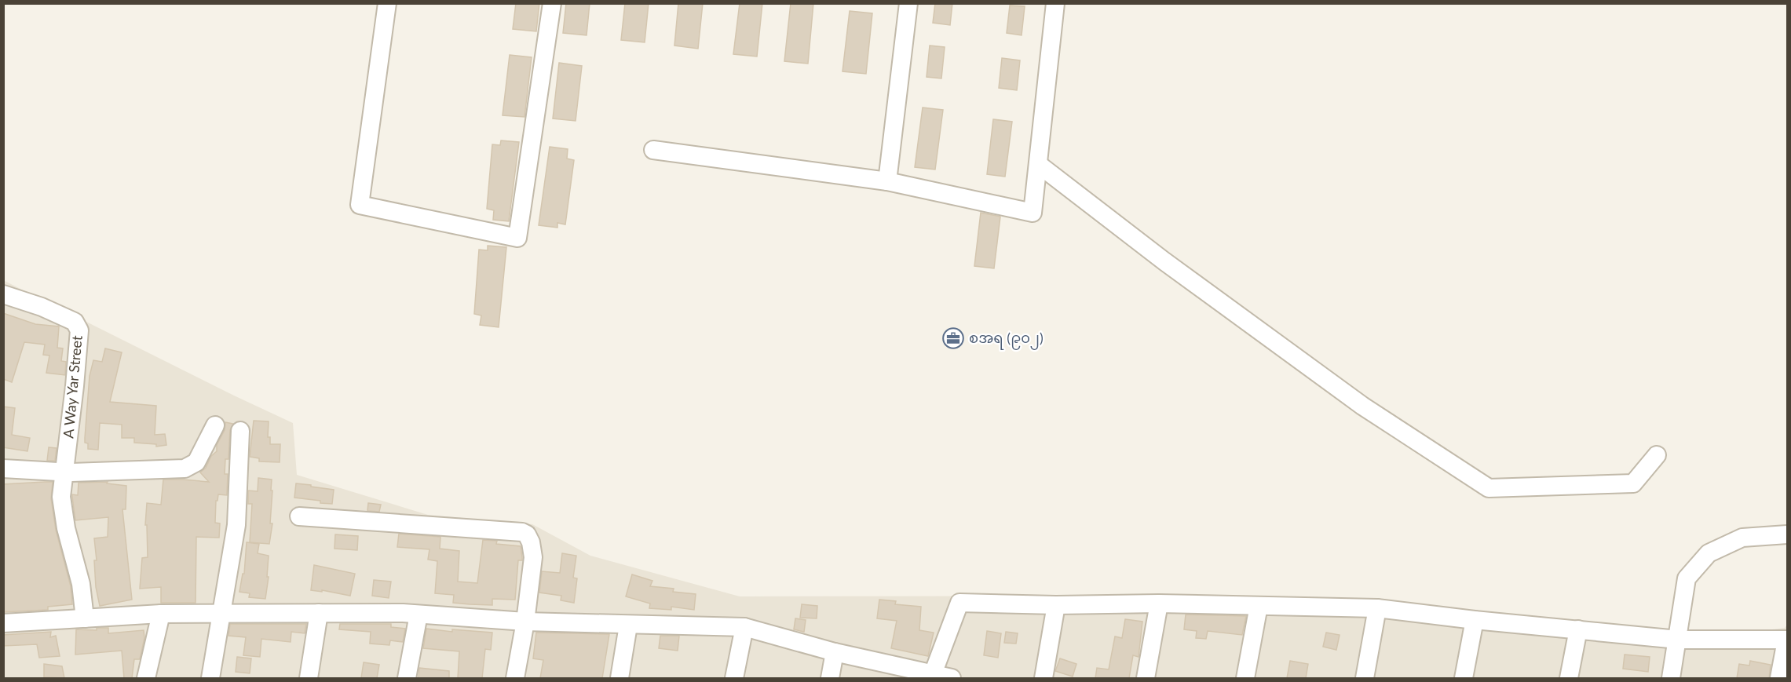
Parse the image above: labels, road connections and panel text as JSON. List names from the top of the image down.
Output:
{
  "streets": {
    "street": ["A Way Yar Street"]
  },
  "places": {
    "office": ["စအရ (၉၀၂)"]
  }
}
